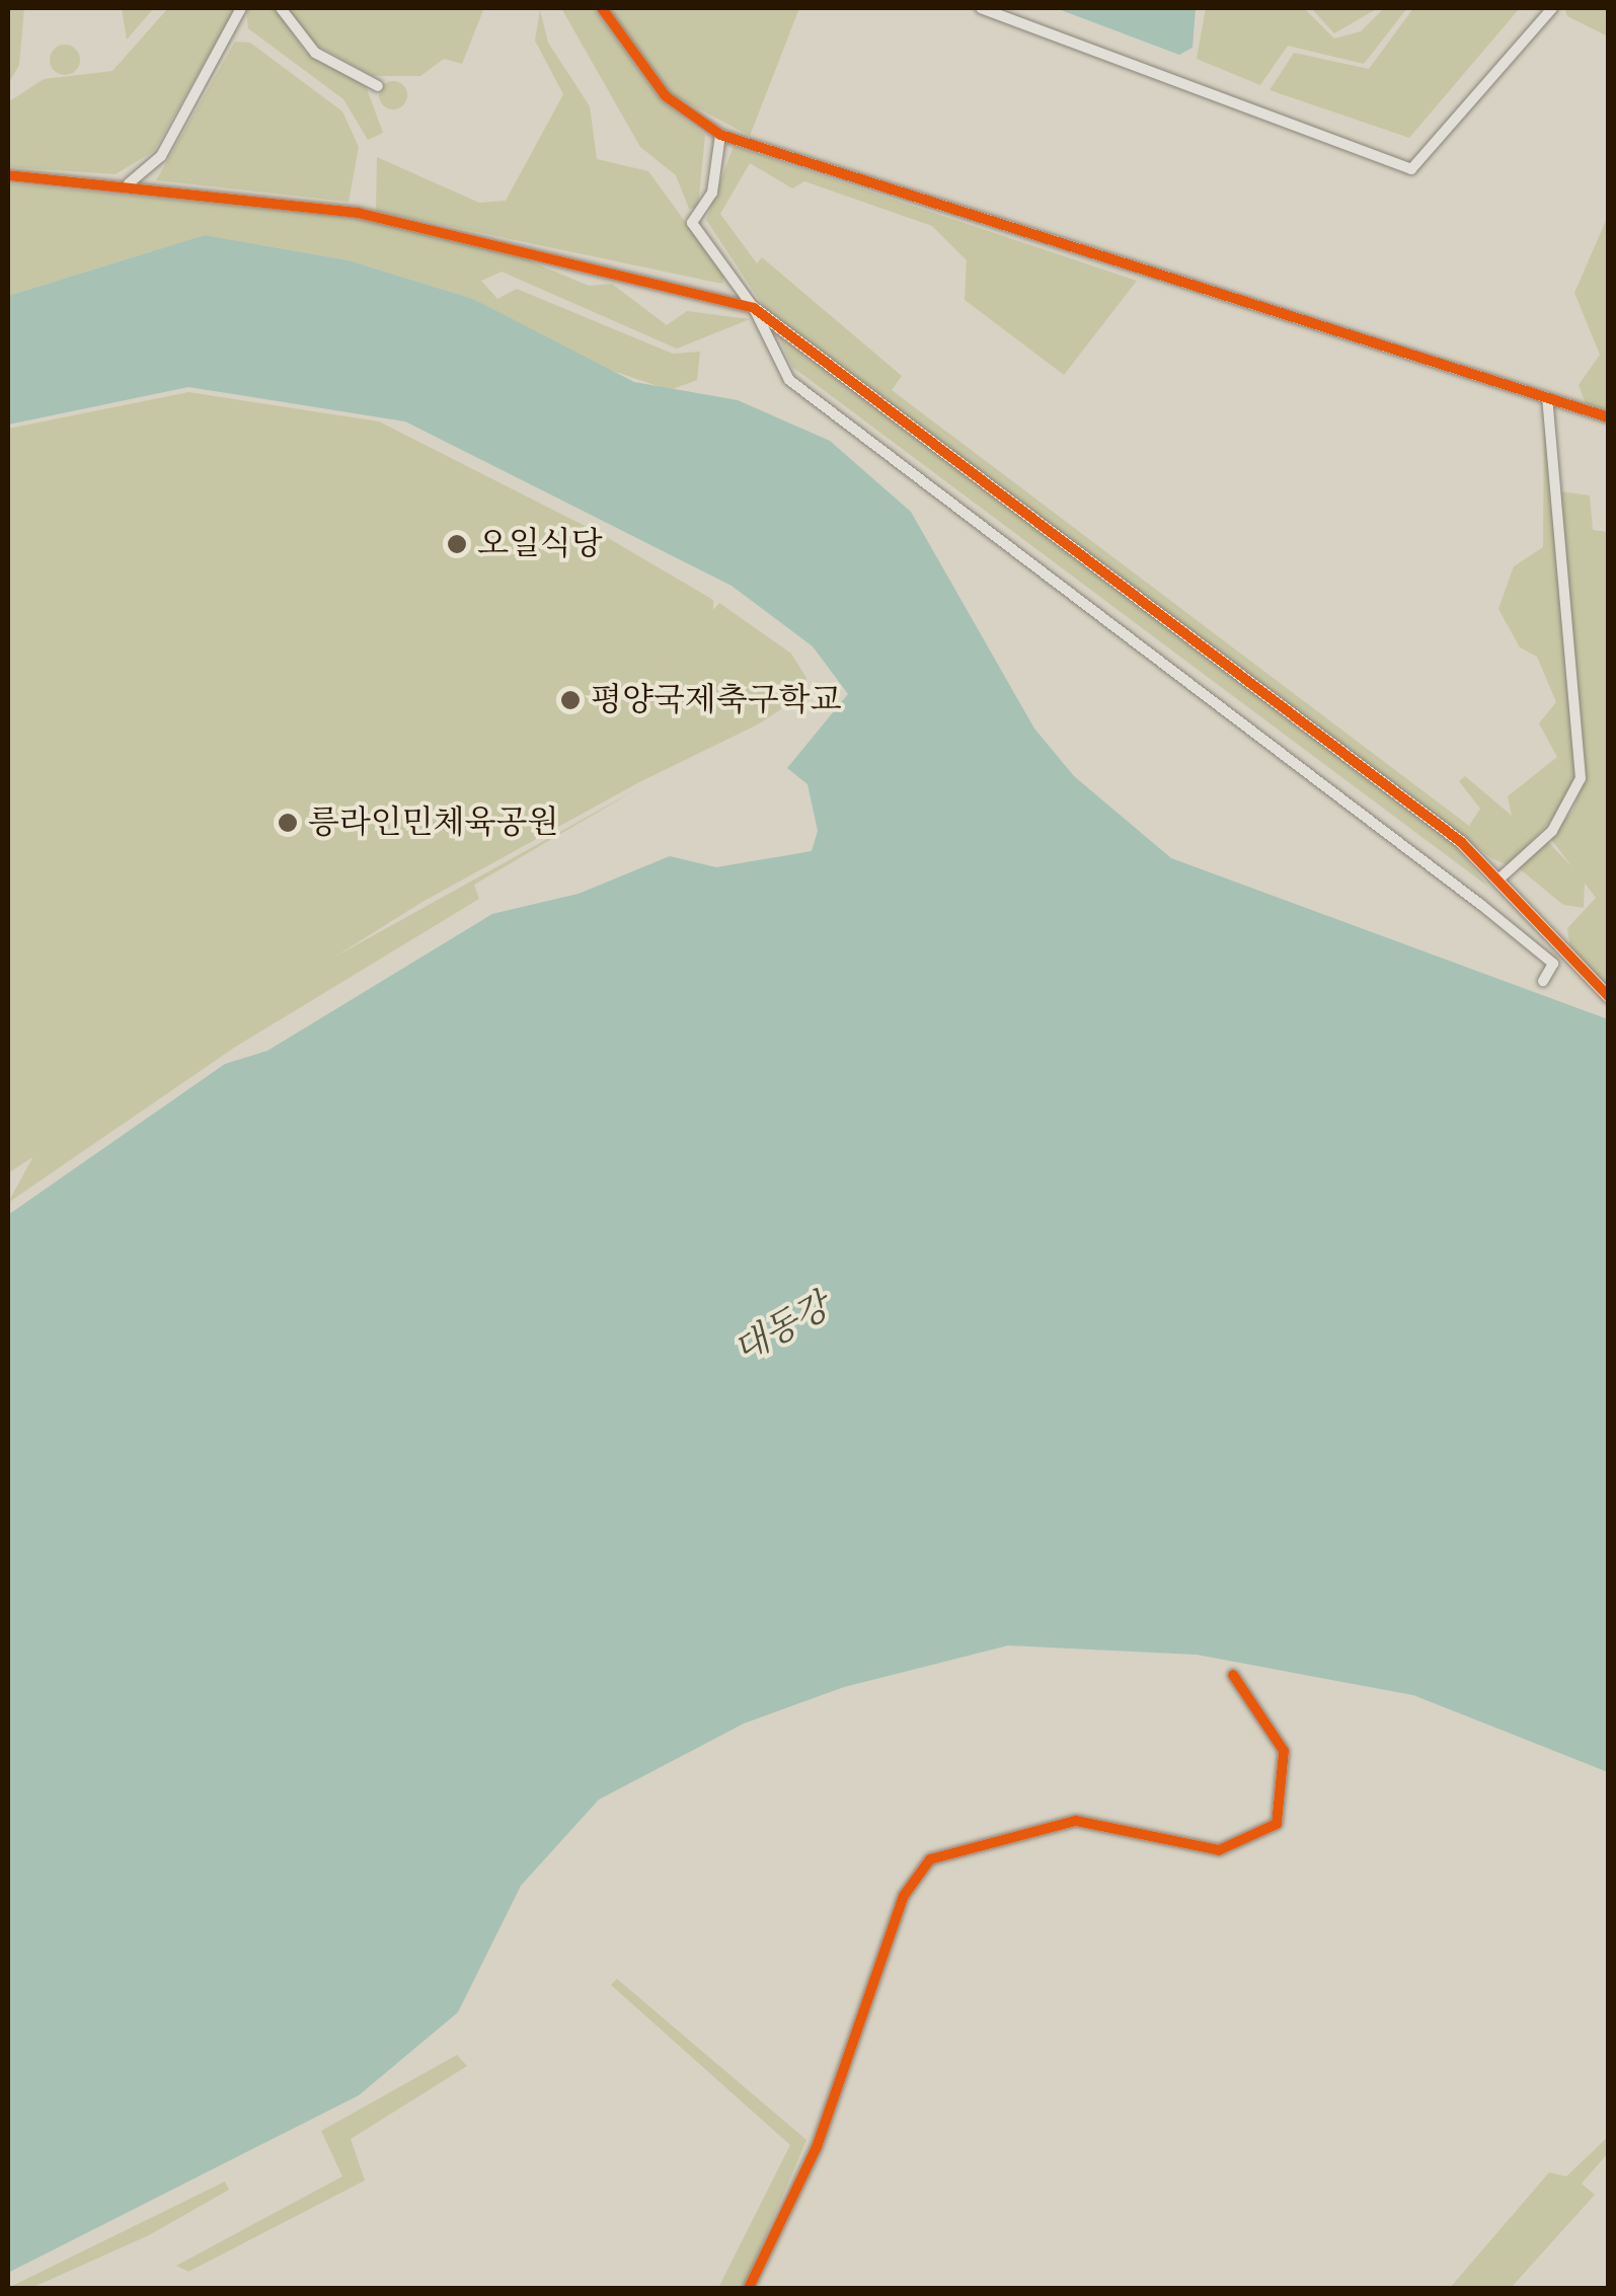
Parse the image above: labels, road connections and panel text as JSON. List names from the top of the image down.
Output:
{
  "water": ["대동강"],
  "places": ["오일식당", "평양국제축구학교", "릉라인민체육공원"]
}
